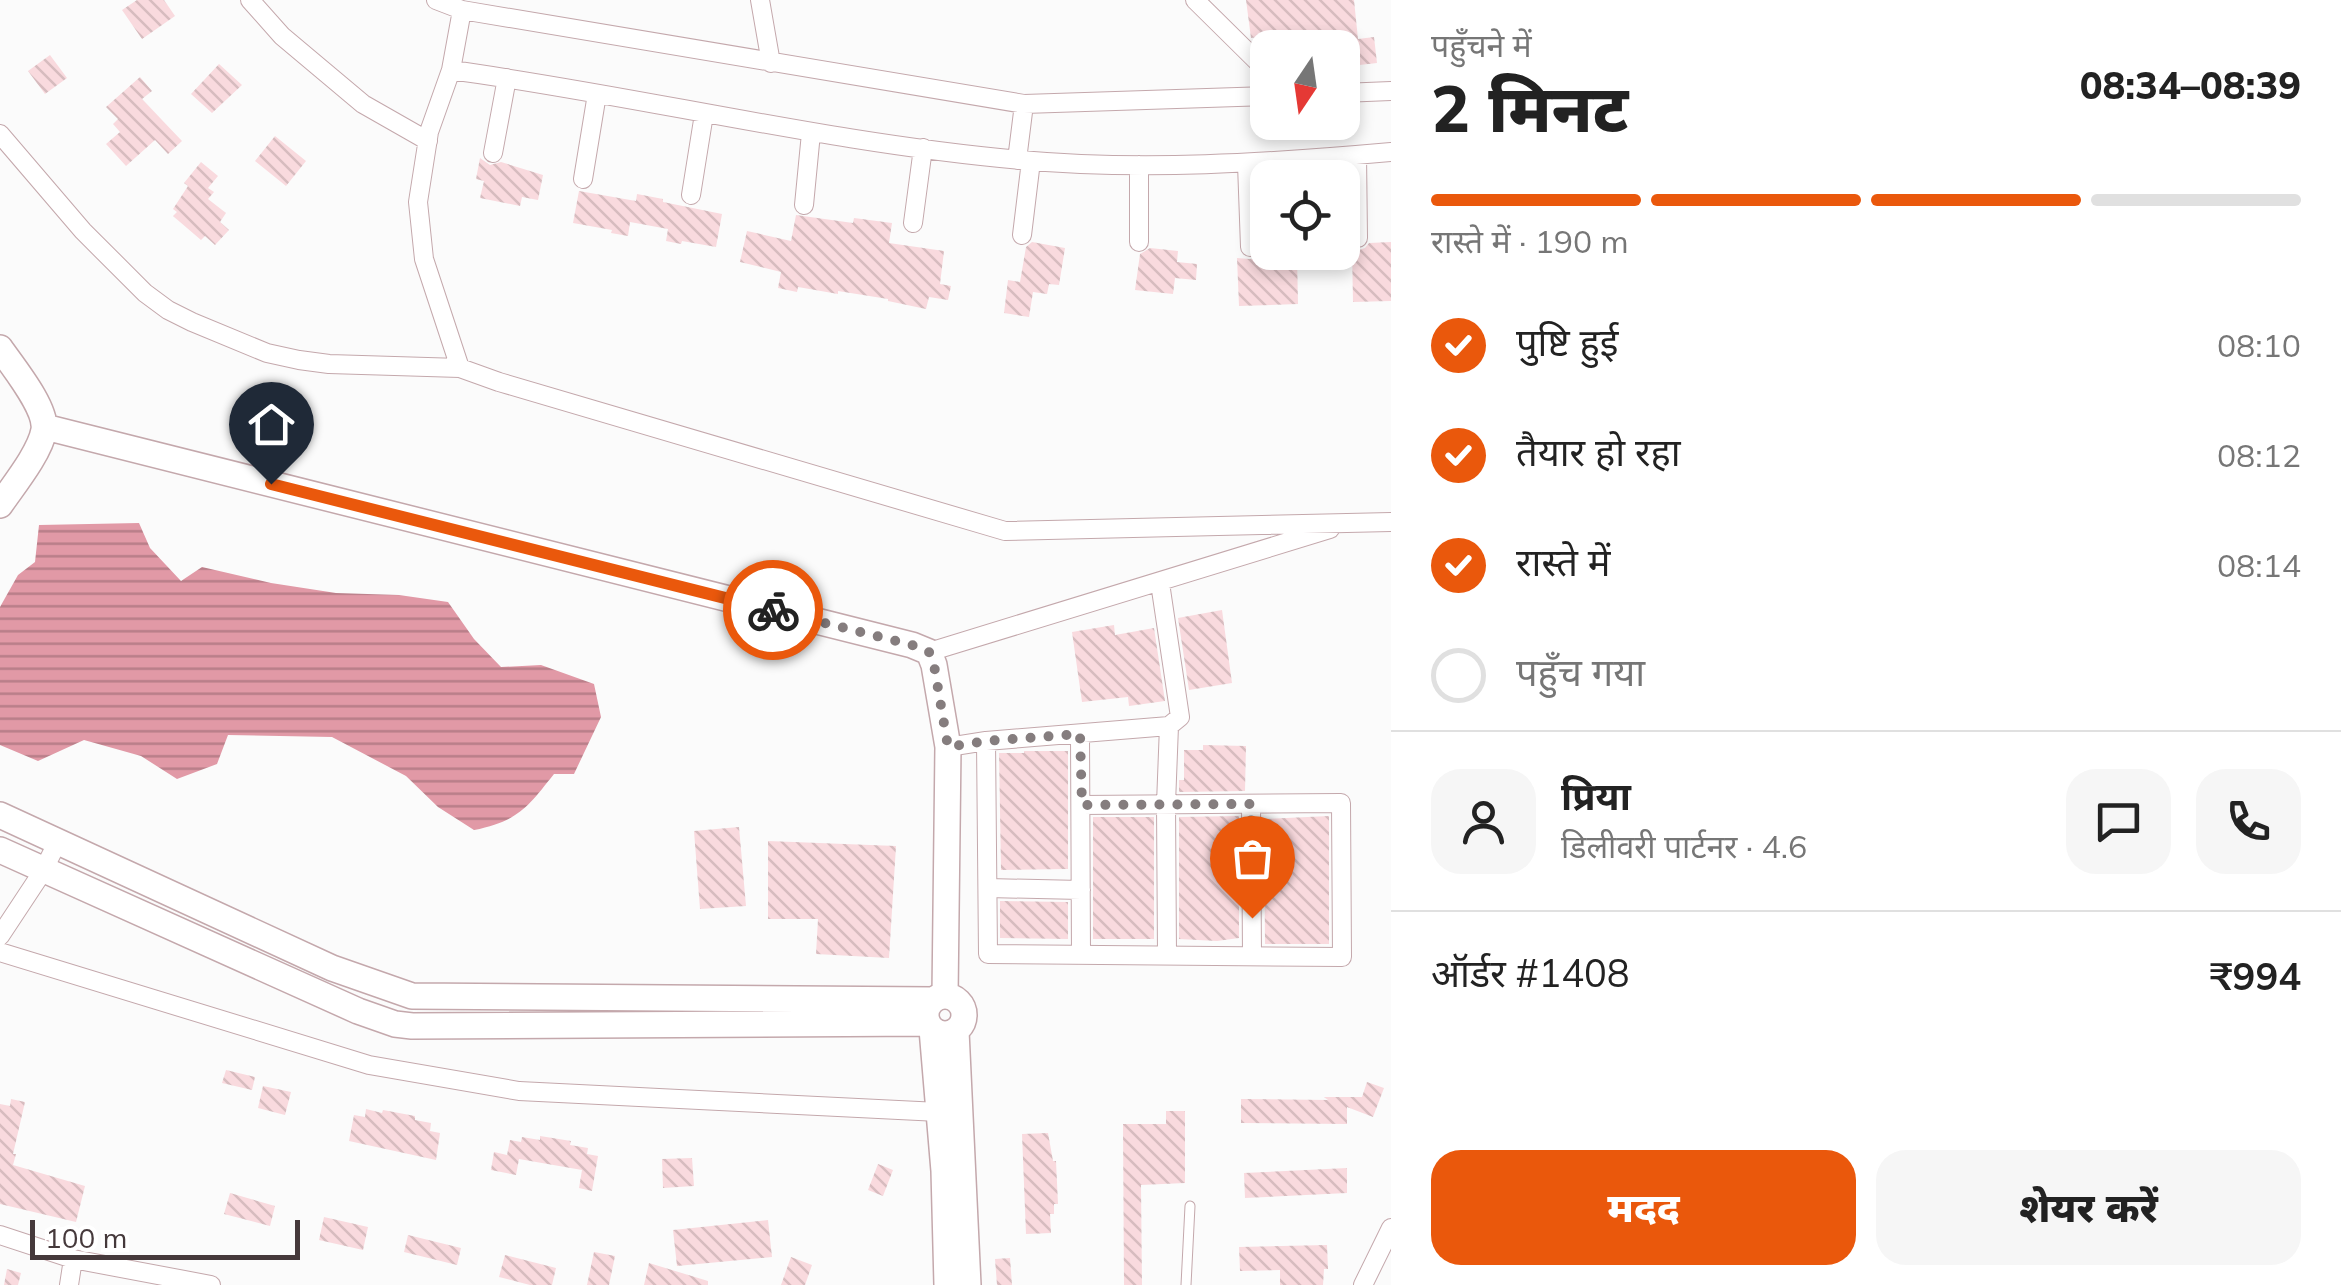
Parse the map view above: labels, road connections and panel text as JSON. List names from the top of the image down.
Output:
{
  "scale_bar": "100 m",
  "north": "bottom",
  "page": {
    "heading": ["2 मिनट", "पहुँचने में", "08:34–08:39"],
    "panel": [
      "प्रिया",
      "डिलीवरी पार्टनर · 4.6",
      "ऑर्डर #1408",
      "₹994"
    ],
    "bar": "रास्ते में · 190 m",
    "list": [
      ["पुष्टि हुई", "08:10"],
      ["तैयार हो रहा", "08:12"],
      ["रास्ते में", "08:14"],
      "पहुँच गया"
    ],
    "buttons": ["मदद", "शेयर करें"],
    "scale": "100 m"
  }
}
